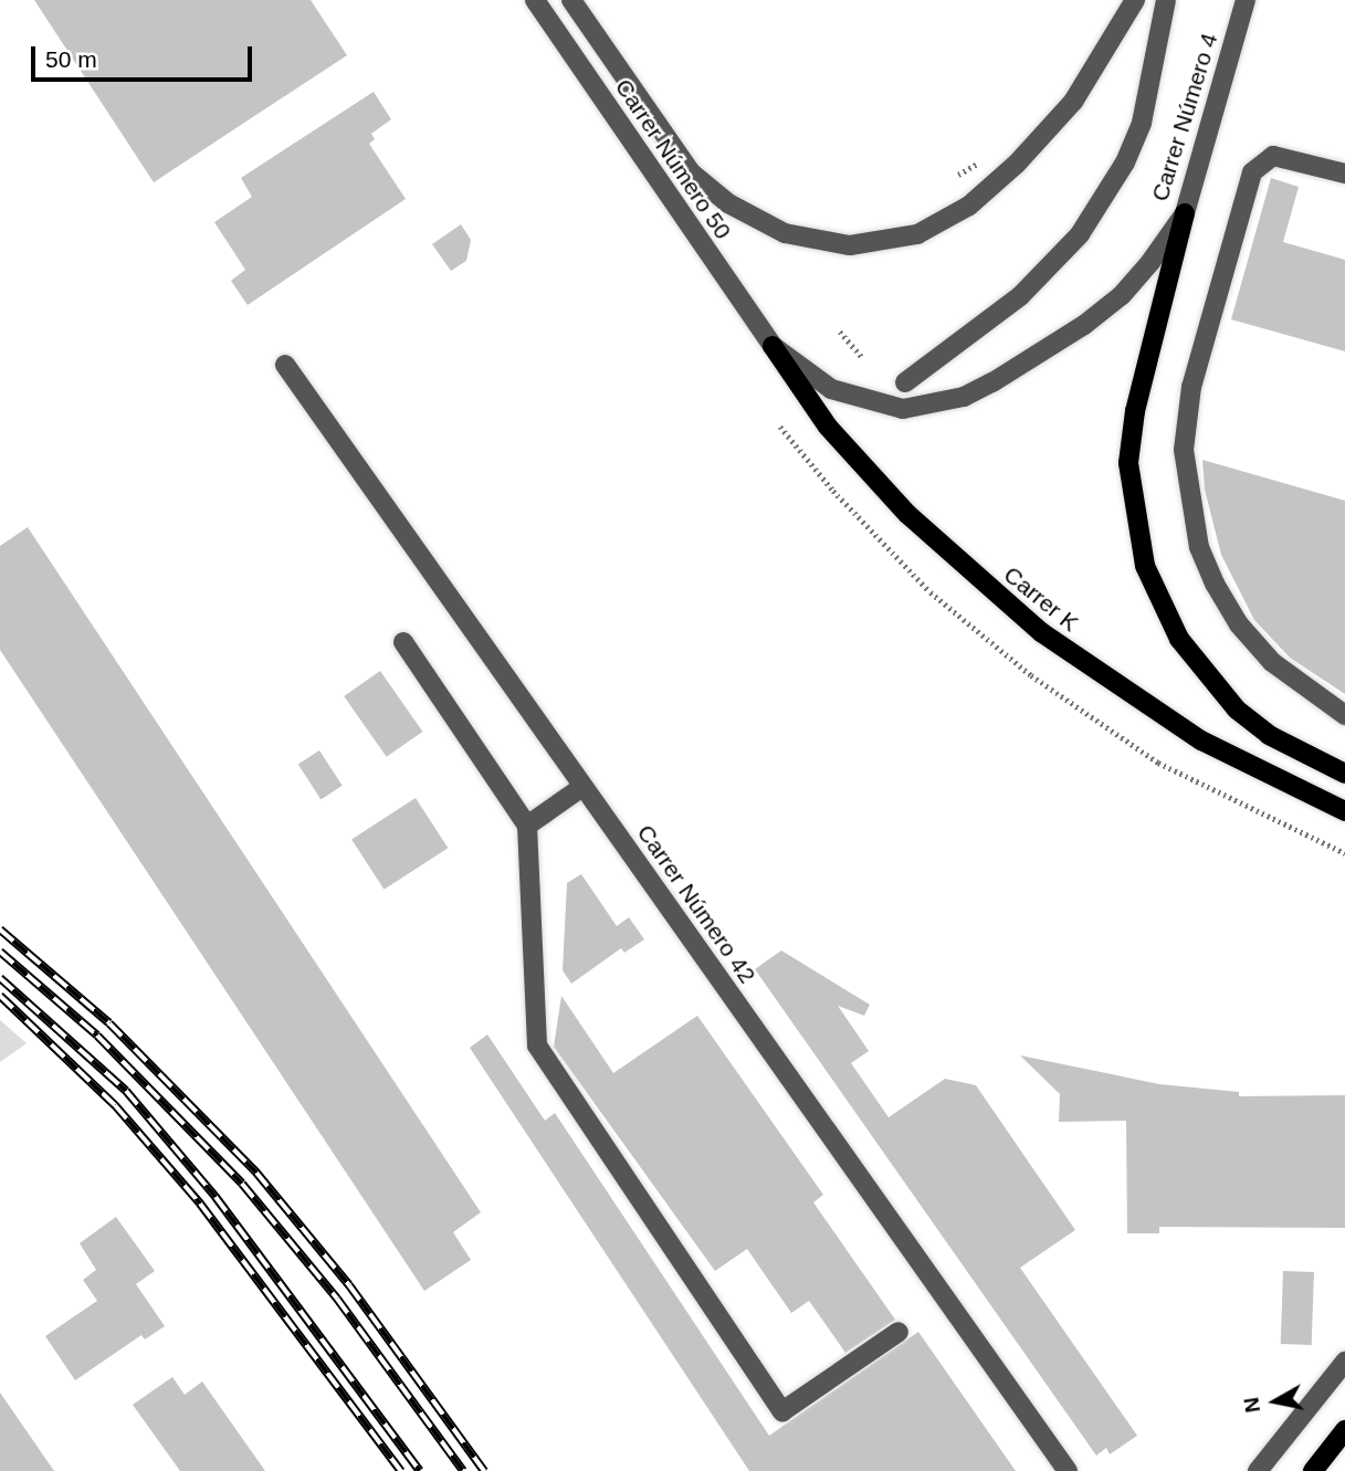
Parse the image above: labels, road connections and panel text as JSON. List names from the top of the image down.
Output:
{
  "streets": {
    "main road": ["Carrer K"],
    "street": ["Carrer Número 4", "Carrer Número 50", "Carrer Número 42"]
  },
  "crossings": [
    ["Carrer Número 4", "Carrer Número 50"],
    ["Carrer Número 4", "Carrer K"],
    ["Carrer Número 50", "Carrer K"]
  ],
  "scale_bar": "50 m",
  "north": "left"
}
